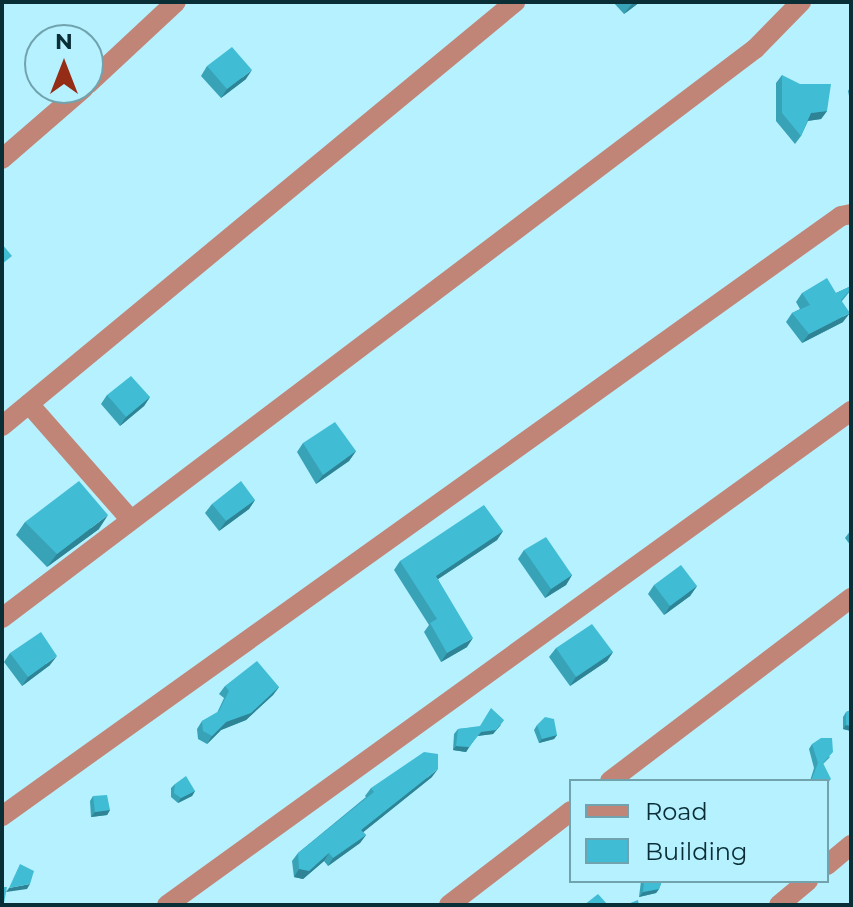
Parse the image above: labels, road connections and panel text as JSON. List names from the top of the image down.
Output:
{
  "legend": ["Road", "Building"],
  "north": "top"
}
